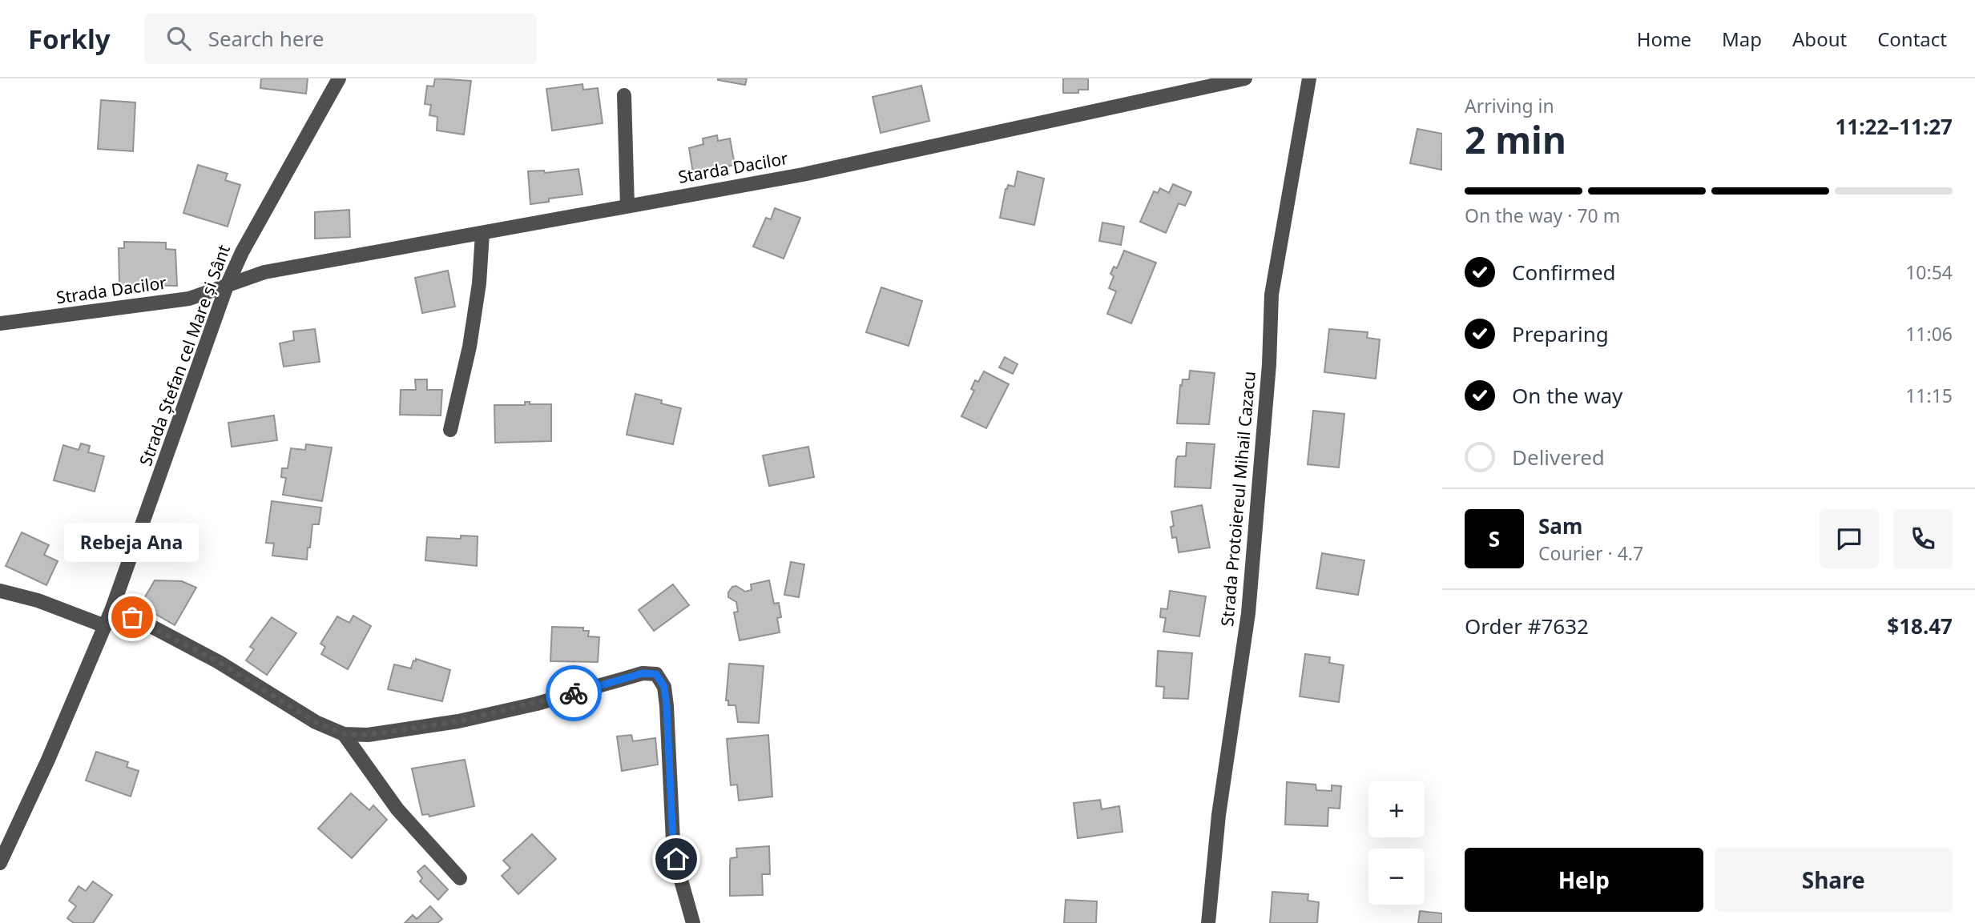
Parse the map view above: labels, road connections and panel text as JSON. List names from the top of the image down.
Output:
{
  "streets": {
    "street": [
      "Starda Dacilor",
      "Strada Dacilor",
      "Strada Ștefan cel Mare și Sânt",
      "Strada Protoiereul Mihail Cazacu"
    ]
  },
  "crossings": [
    ["Starda Dacilor", "Strada Dacilor"],
    ["Starda Dacilor", "Strada Ștefan cel Mare și Sânt"],
    ["Strada Dacilor", "Strada Ștefan cel Mare și Sânt"]
  ],
  "places": ["Rebeja Ana"],
  "page": {
    "header": "Forkly",
    "search": "Search here",
    "nav": [
      "Home",
      "Map",
      "About",
      "Contact"
    ],
    "heading": ["2 min", "Arriving in", "11:22–11:27"],
    "panel": [
      "Sam",
      "Courier · 4.7",
      "Order #7632",
      "$18.47"
    ],
    "bar": "On the way · 70 m",
    "list": [
      ["Confirmed", "10:54"],
      ["Preparing", "11:06"],
      ["On the way", "11:15"],
      "Delivered"
    ],
    "round": "S",
    "bubble": "Rebeja Ana",
    "map_buttons": ["+", "−"],
    "buttons": ["Help", "Share"]
  }
}
